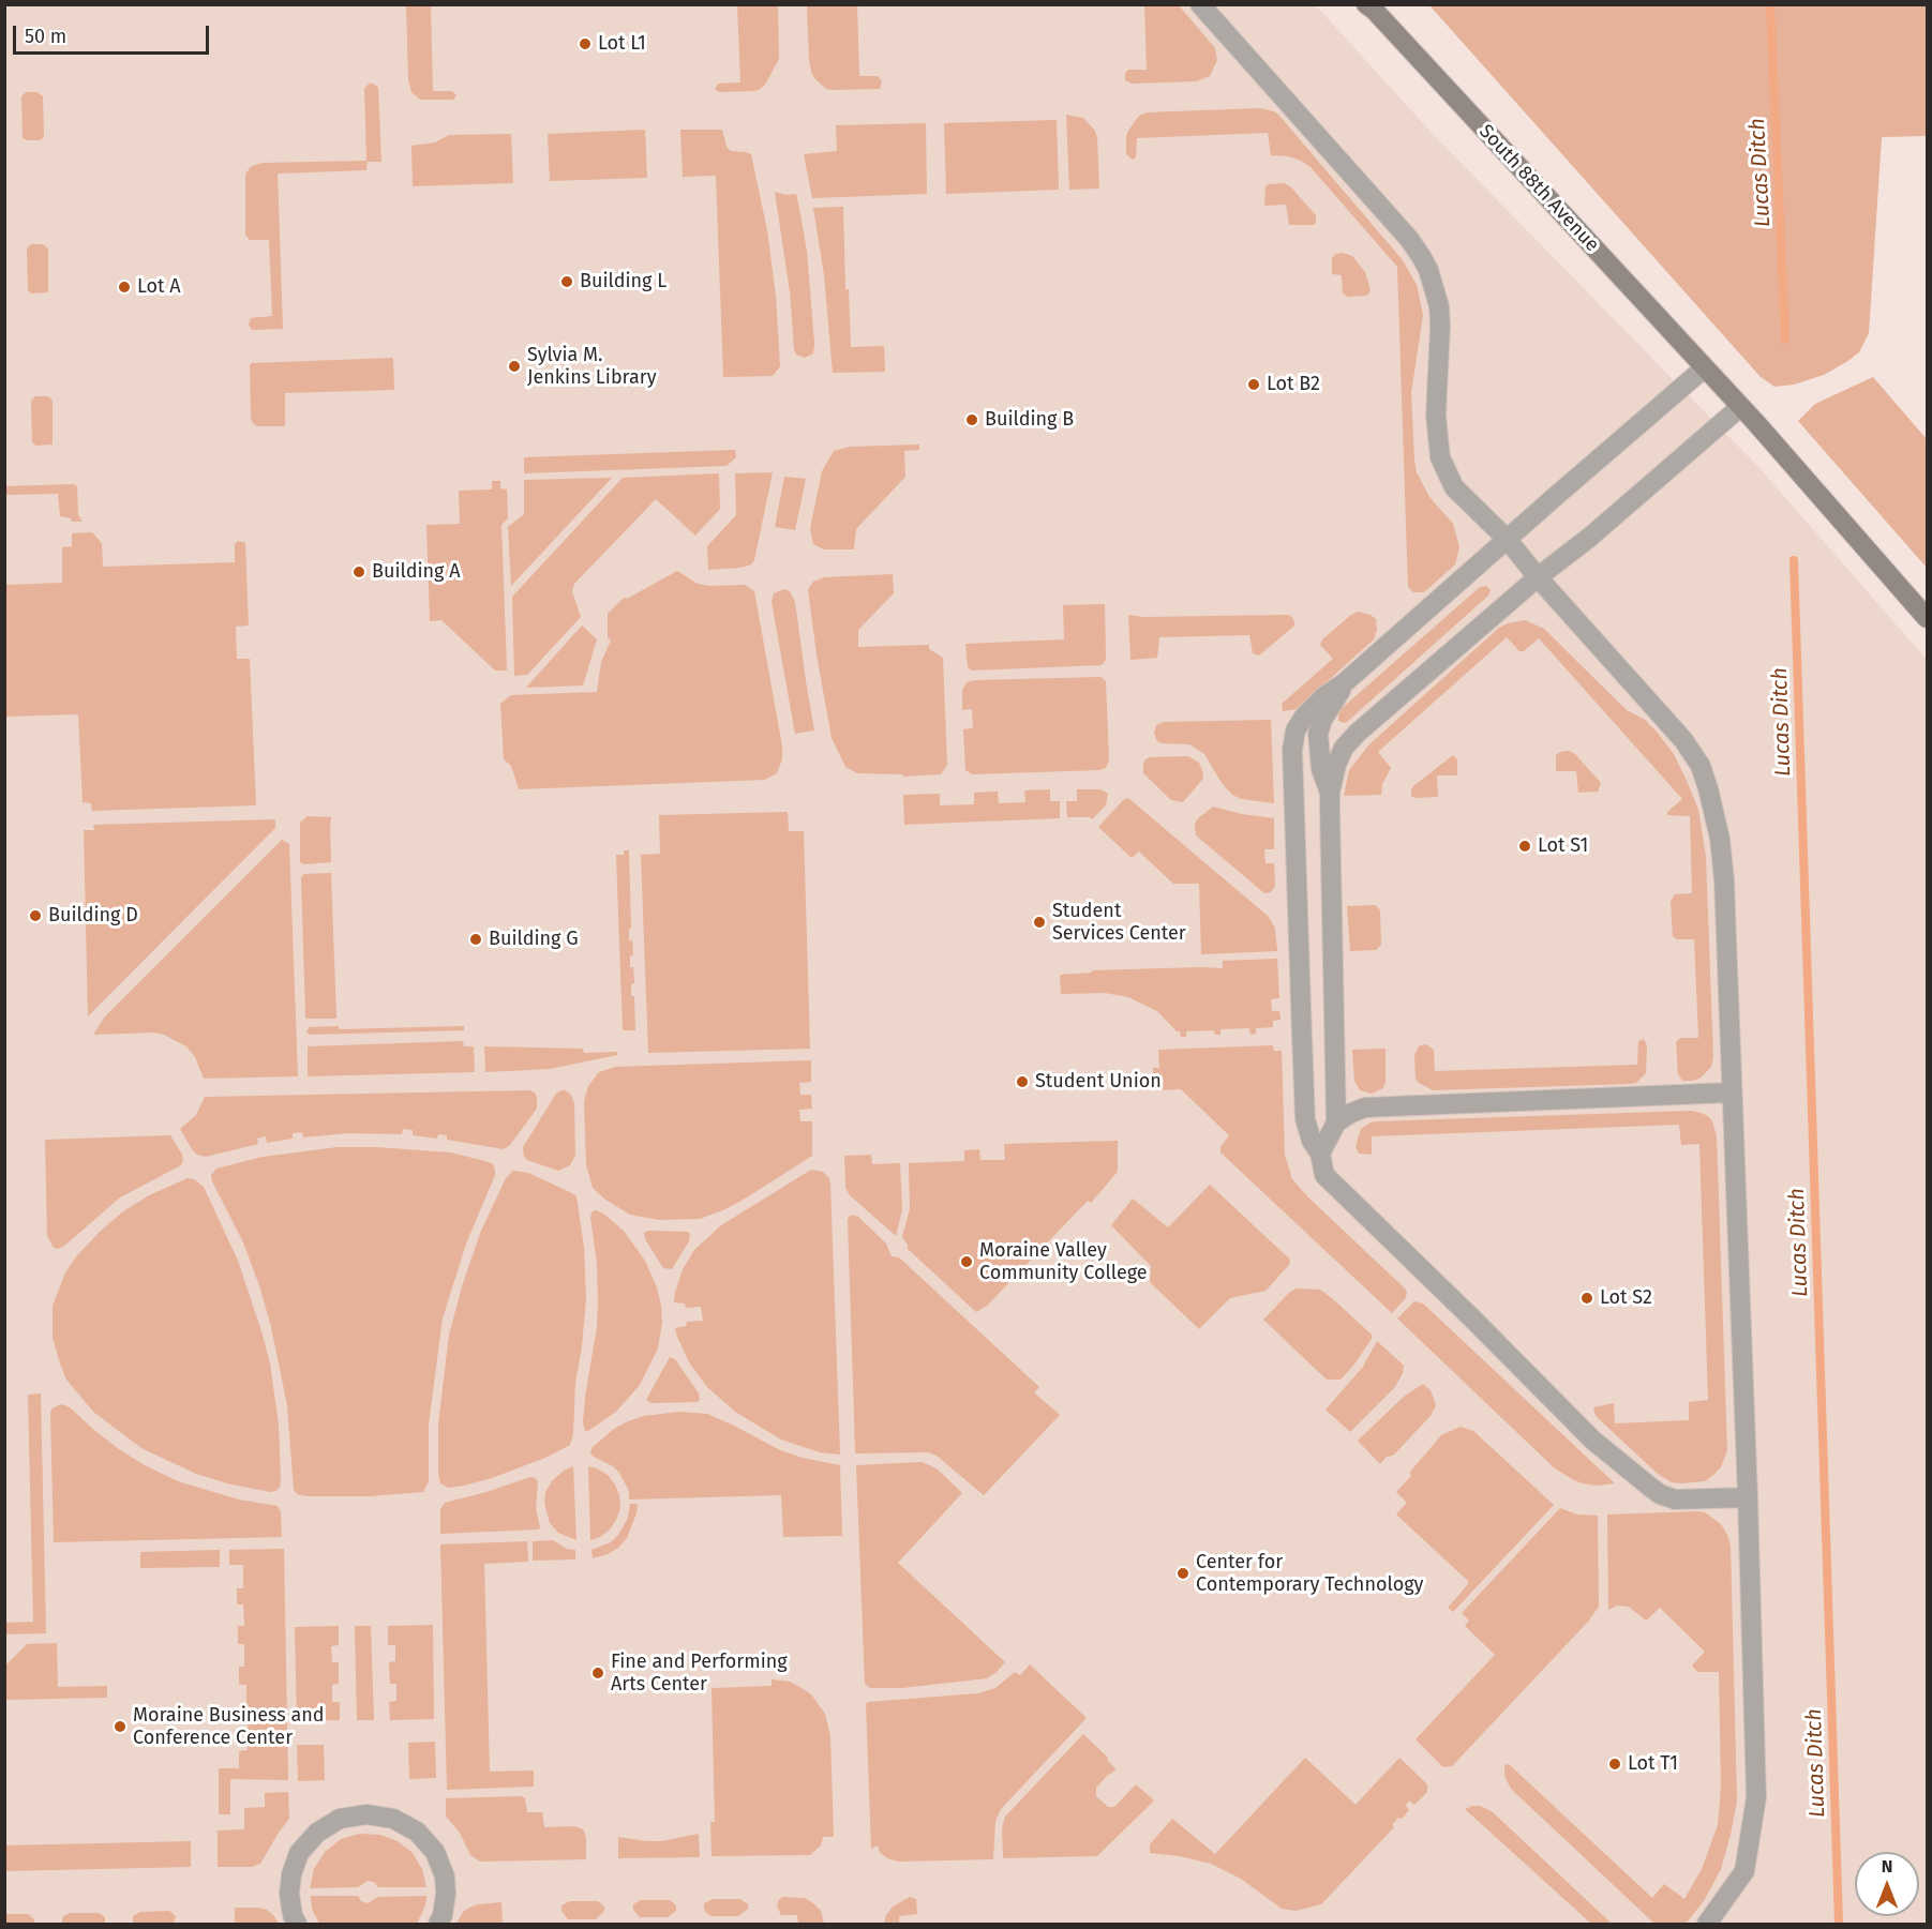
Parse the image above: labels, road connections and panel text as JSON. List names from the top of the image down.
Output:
{
  "streets": {
    "street": ["South 88th Avenue"]
  },
  "water": ["Lucas Ditch"],
  "places": [
    "Lot L1",
    "Building L",
    "Lot A",
    "Sylvia M. Jenkins Library",
    "Lot B2",
    "Building B",
    "Building A",
    "Lot S1",
    "Building D",
    "Student Services Center",
    "Building G",
    "Student Union",
    "Moraine Valley Community College",
    "Lot S2",
    "Center for Contemporary Technology",
    "Fine and Performing Arts Center",
    "Moraine Business and Conference Center",
    "Lot T1"
  ],
  "scale_bar": "50 m",
  "north": "top"
}
